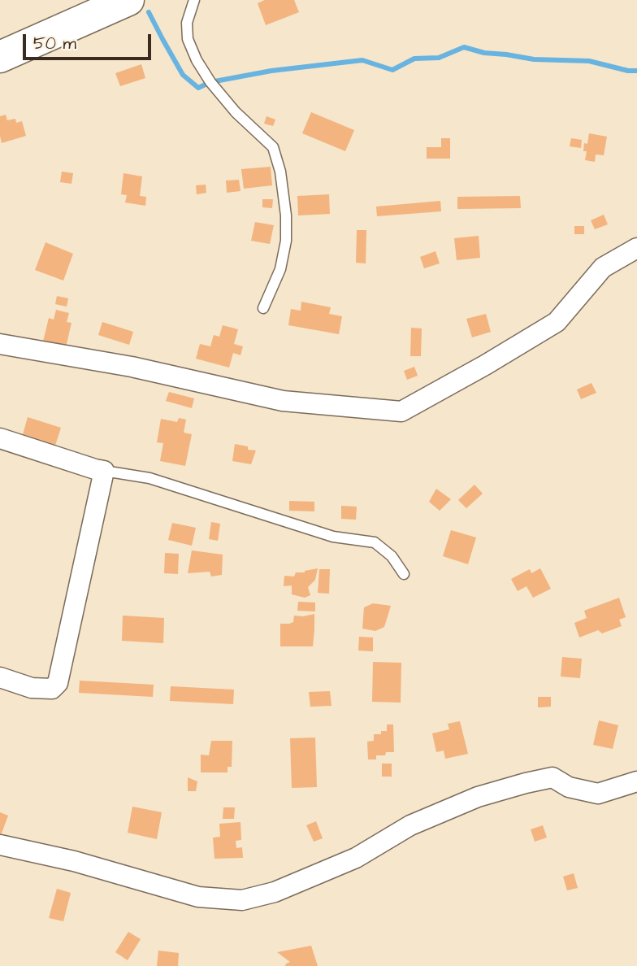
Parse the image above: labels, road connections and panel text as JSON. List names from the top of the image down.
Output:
{
  "scale_bar": "50 m"
}
